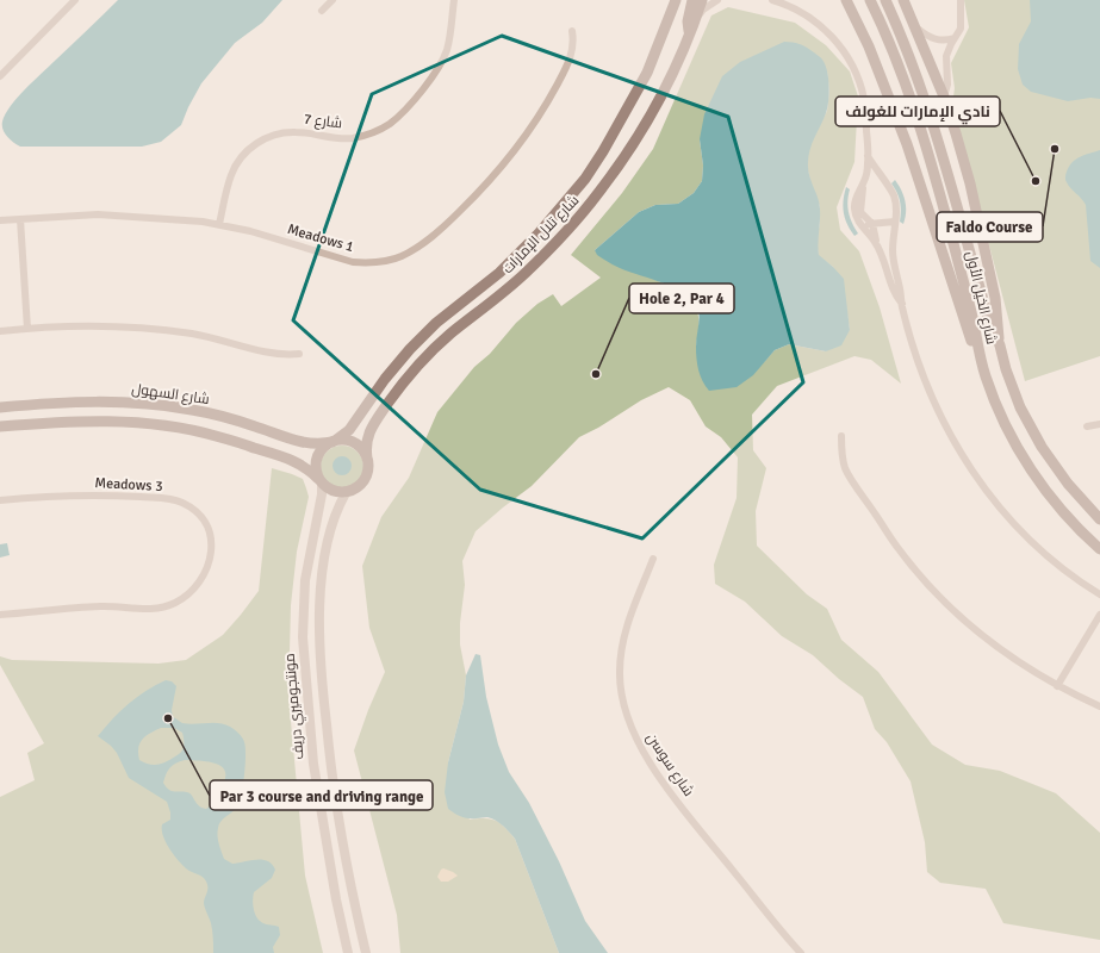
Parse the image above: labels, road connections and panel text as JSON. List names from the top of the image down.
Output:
{
  "streets": {
    "main road": ["شارع تلال الإمارات", "شارع الخيل الأول", "شارع السهول"],
    "street": [
      "شارع 7",
      "Meadows 1",
      "Meadows 3",
      "مونتجوميري دريف",
      "شارع سوسن"
    ]
  },
  "crossings": [
    ["شارع 7", "Meadows 1"],
    ["شارع تلال الإمارات", "شارع السهول"],
    ["شارع تلال الإمارات", "مونتجوميري دريف"],
    ["شارع السهول", "مونتجوميري دريف"]
  ],
  "places": [
    "Faldo Course",
    "نادي الإمارات للغولف",
    "Hole 2, Par 4",
    "Par 3 course and driving range"
  ]
}
